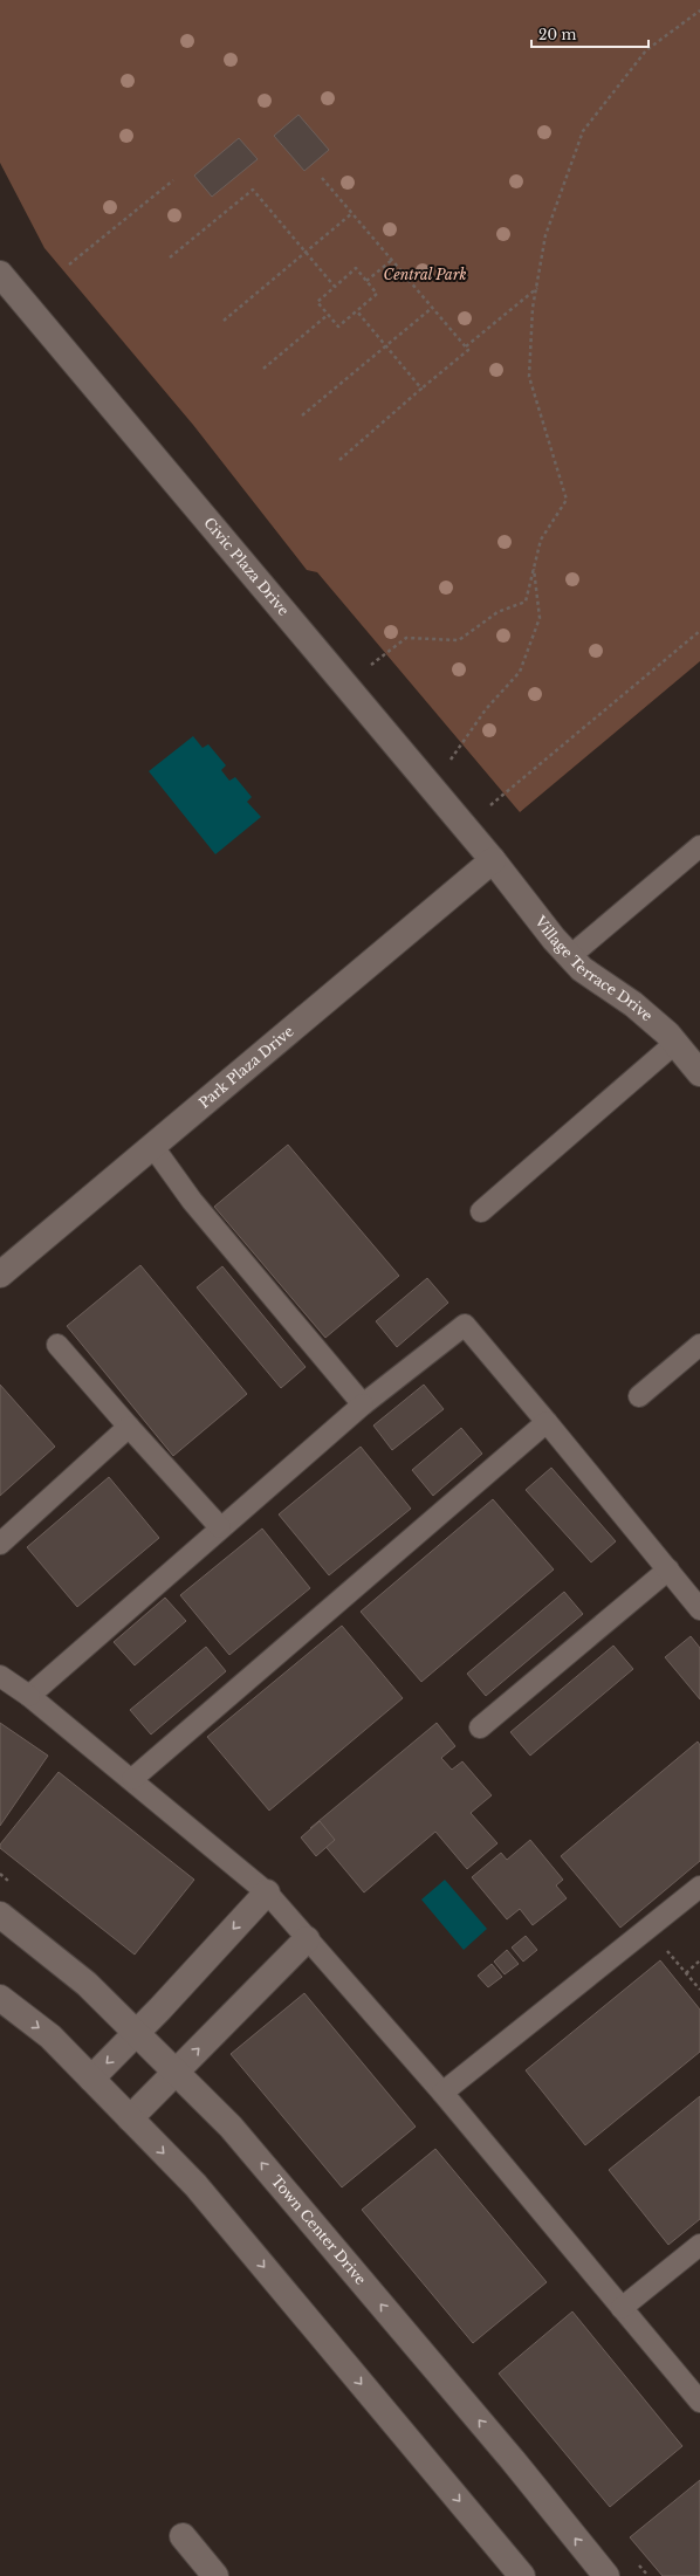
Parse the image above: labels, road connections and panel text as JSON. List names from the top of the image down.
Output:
{
  "streets": {
    "street": [
      "Civic Plaza Drive",
      "Village Terrace Drive",
      "Park Plaza Drive",
      "Town Center Drive"
    ]
  },
  "crossings": [
    ["Civic Plaza Drive", "Village Terrace Drive"],
    ["Civic Plaza Drive", "Park Plaza Drive"],
    ["Village Terrace Drive", "Park Plaza Drive"]
  ],
  "parks": ["Central Park"],
  "scale_bar": "20 m"
}
